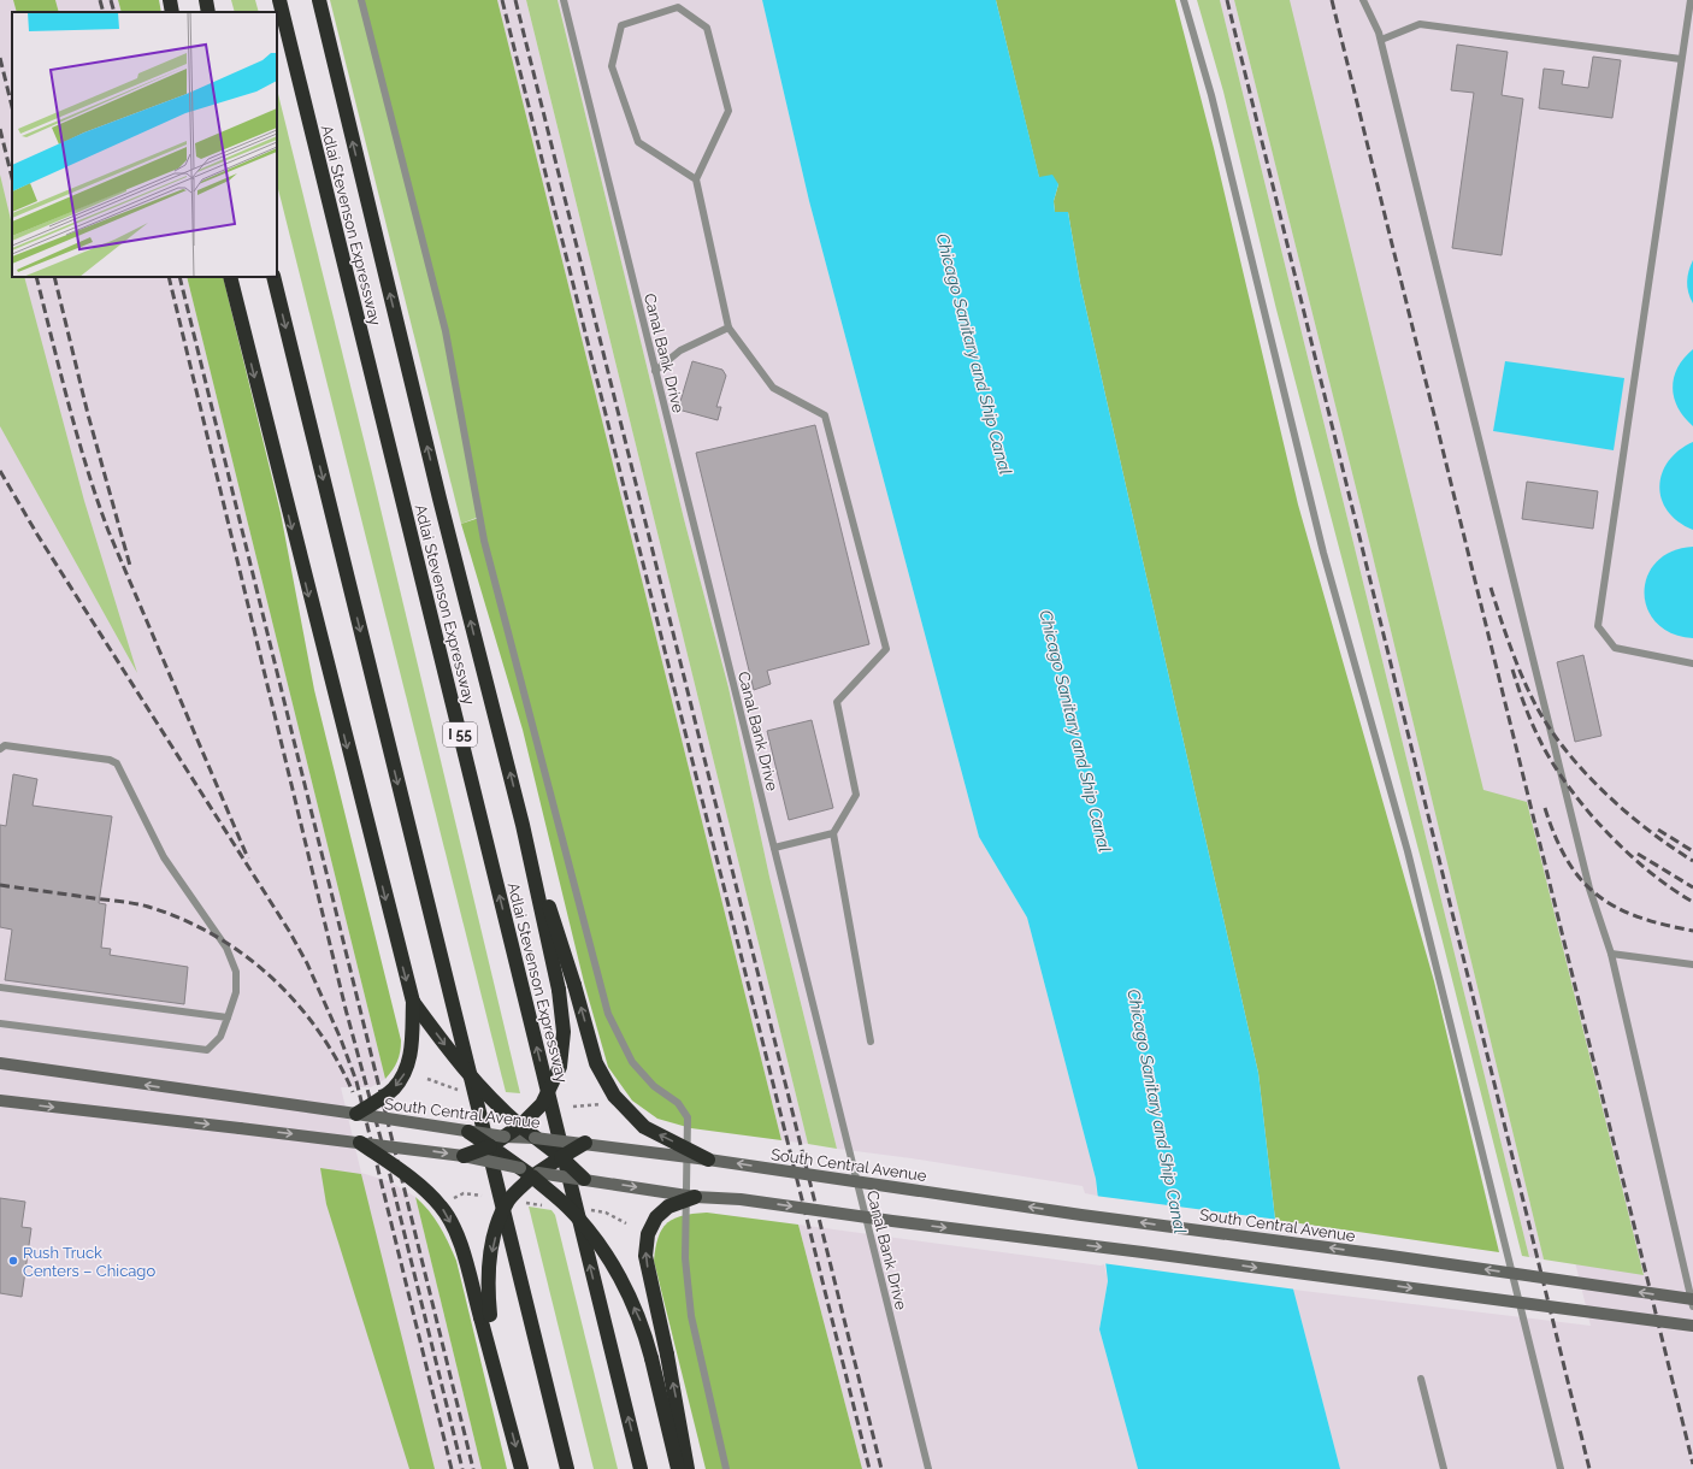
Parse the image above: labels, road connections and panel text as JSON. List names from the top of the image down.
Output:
{
  "streets": {
    "highway": ["Adlai Stevenson Expressway", "I 55"],
    "main road": ["South Central Avenue"],
    "lane": ["Canal Bank Drive"]
  },
  "water": ["Chicago Sanitary and Ship Canal"],
  "places": ["Rush Truck Centers – Chicago"]
}
